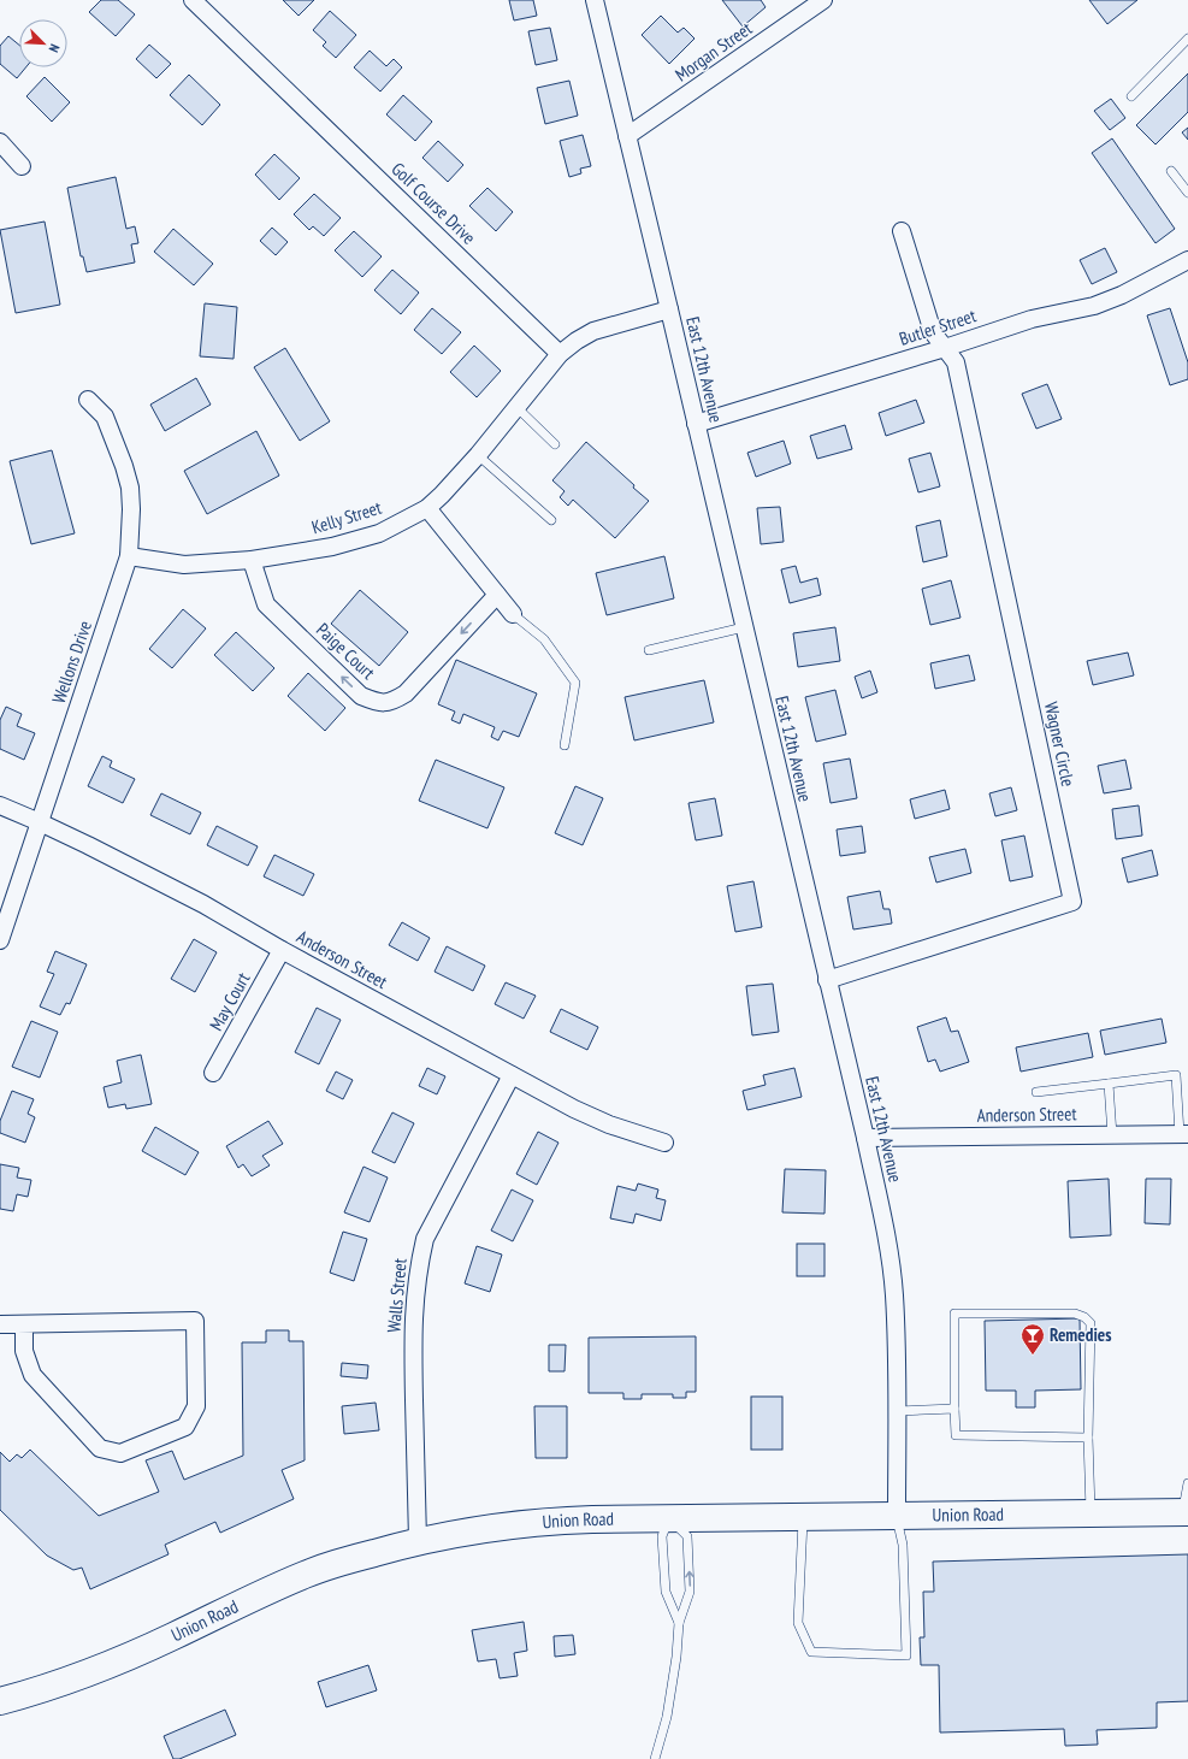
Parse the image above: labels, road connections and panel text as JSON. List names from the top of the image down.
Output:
{
  "streets": {
    "main road": ["Union Road"],
    "street": [
      "Morgan Street",
      "Golf Course Drive",
      "Butler Street",
      "East 12th Avenue",
      "Kelly Street",
      "Paige Court",
      "Wellons Drive",
      "Wagner Circle",
      "Anderson Street",
      "May Court",
      "Walls Street"
    ]
  },
  "crossings": [
    ["Morgan Street", "East 12th Avenue"],
    ["Golf Course Drive", "Kelly Street"],
    ["Butler Street", "East 12th Avenue"],
    ["Butler Street", "Wagner Circle"],
    ["East 12th Avenue", "Wagner Circle"],
    ["East 12th Avenue", "Anderson Street"],
    ["East 12th Avenue", "Union Road"],
    ["Kelly Street", "Paige Court"],
    ["Kelly Street", "Wellons Drive"],
    ["Wellons Drive", "Anderson Street"],
    ["Anderson Street", "May Court"],
    ["Anderson Street", "Walls Street"],
    ["Walls Street", "Union Road"]
  ],
  "places": {
    "bar": ["Remedies"]
  },
  "north": "bottom right"
}
